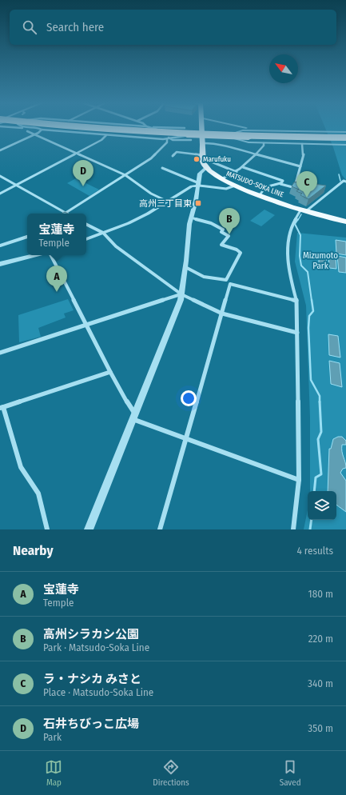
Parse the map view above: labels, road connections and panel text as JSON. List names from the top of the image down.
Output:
{
  "streets": {
    "main road": ["MATSUDO-SOKA LINE"]
  },
  "parks": ["Mizumoto Park"],
  "places": {
    "other": ["Marufuku"],
    "transit": ["高州三丁目東"]
  },
  "north": "top left",
  "page": {
    "search": "Search here",
    "pins": [
      "D",
      "C",
      "B",
      "A"
    ],
    "popup": ["宝蓮寺", "Temple"],
    "heading": ["Nearby", "4 results"],
    "list": [
      {
        "mark": "A",
        "name": "宝蓮寺",
        "note": "Temple",
        "value": "180 m"
      },
      {
        "mark": "B",
        "name": "高州シラカシ公園",
        "note": "Park · Matsudo-Soka Line",
        "value": "220 m"
      },
      {
        "mark": "C",
        "name": "ラ・ナシカ みさと",
        "note": "Place · Matsudo-Soka Line",
        "value": "340 m"
      },
      {
        "mark": "D",
        "name": "石井ちびっこ広場",
        "note": "Park",
        "value": "350 m"
      }
    ],
    "nav": ["Map", "Directions", "Saved"]
  }
}
